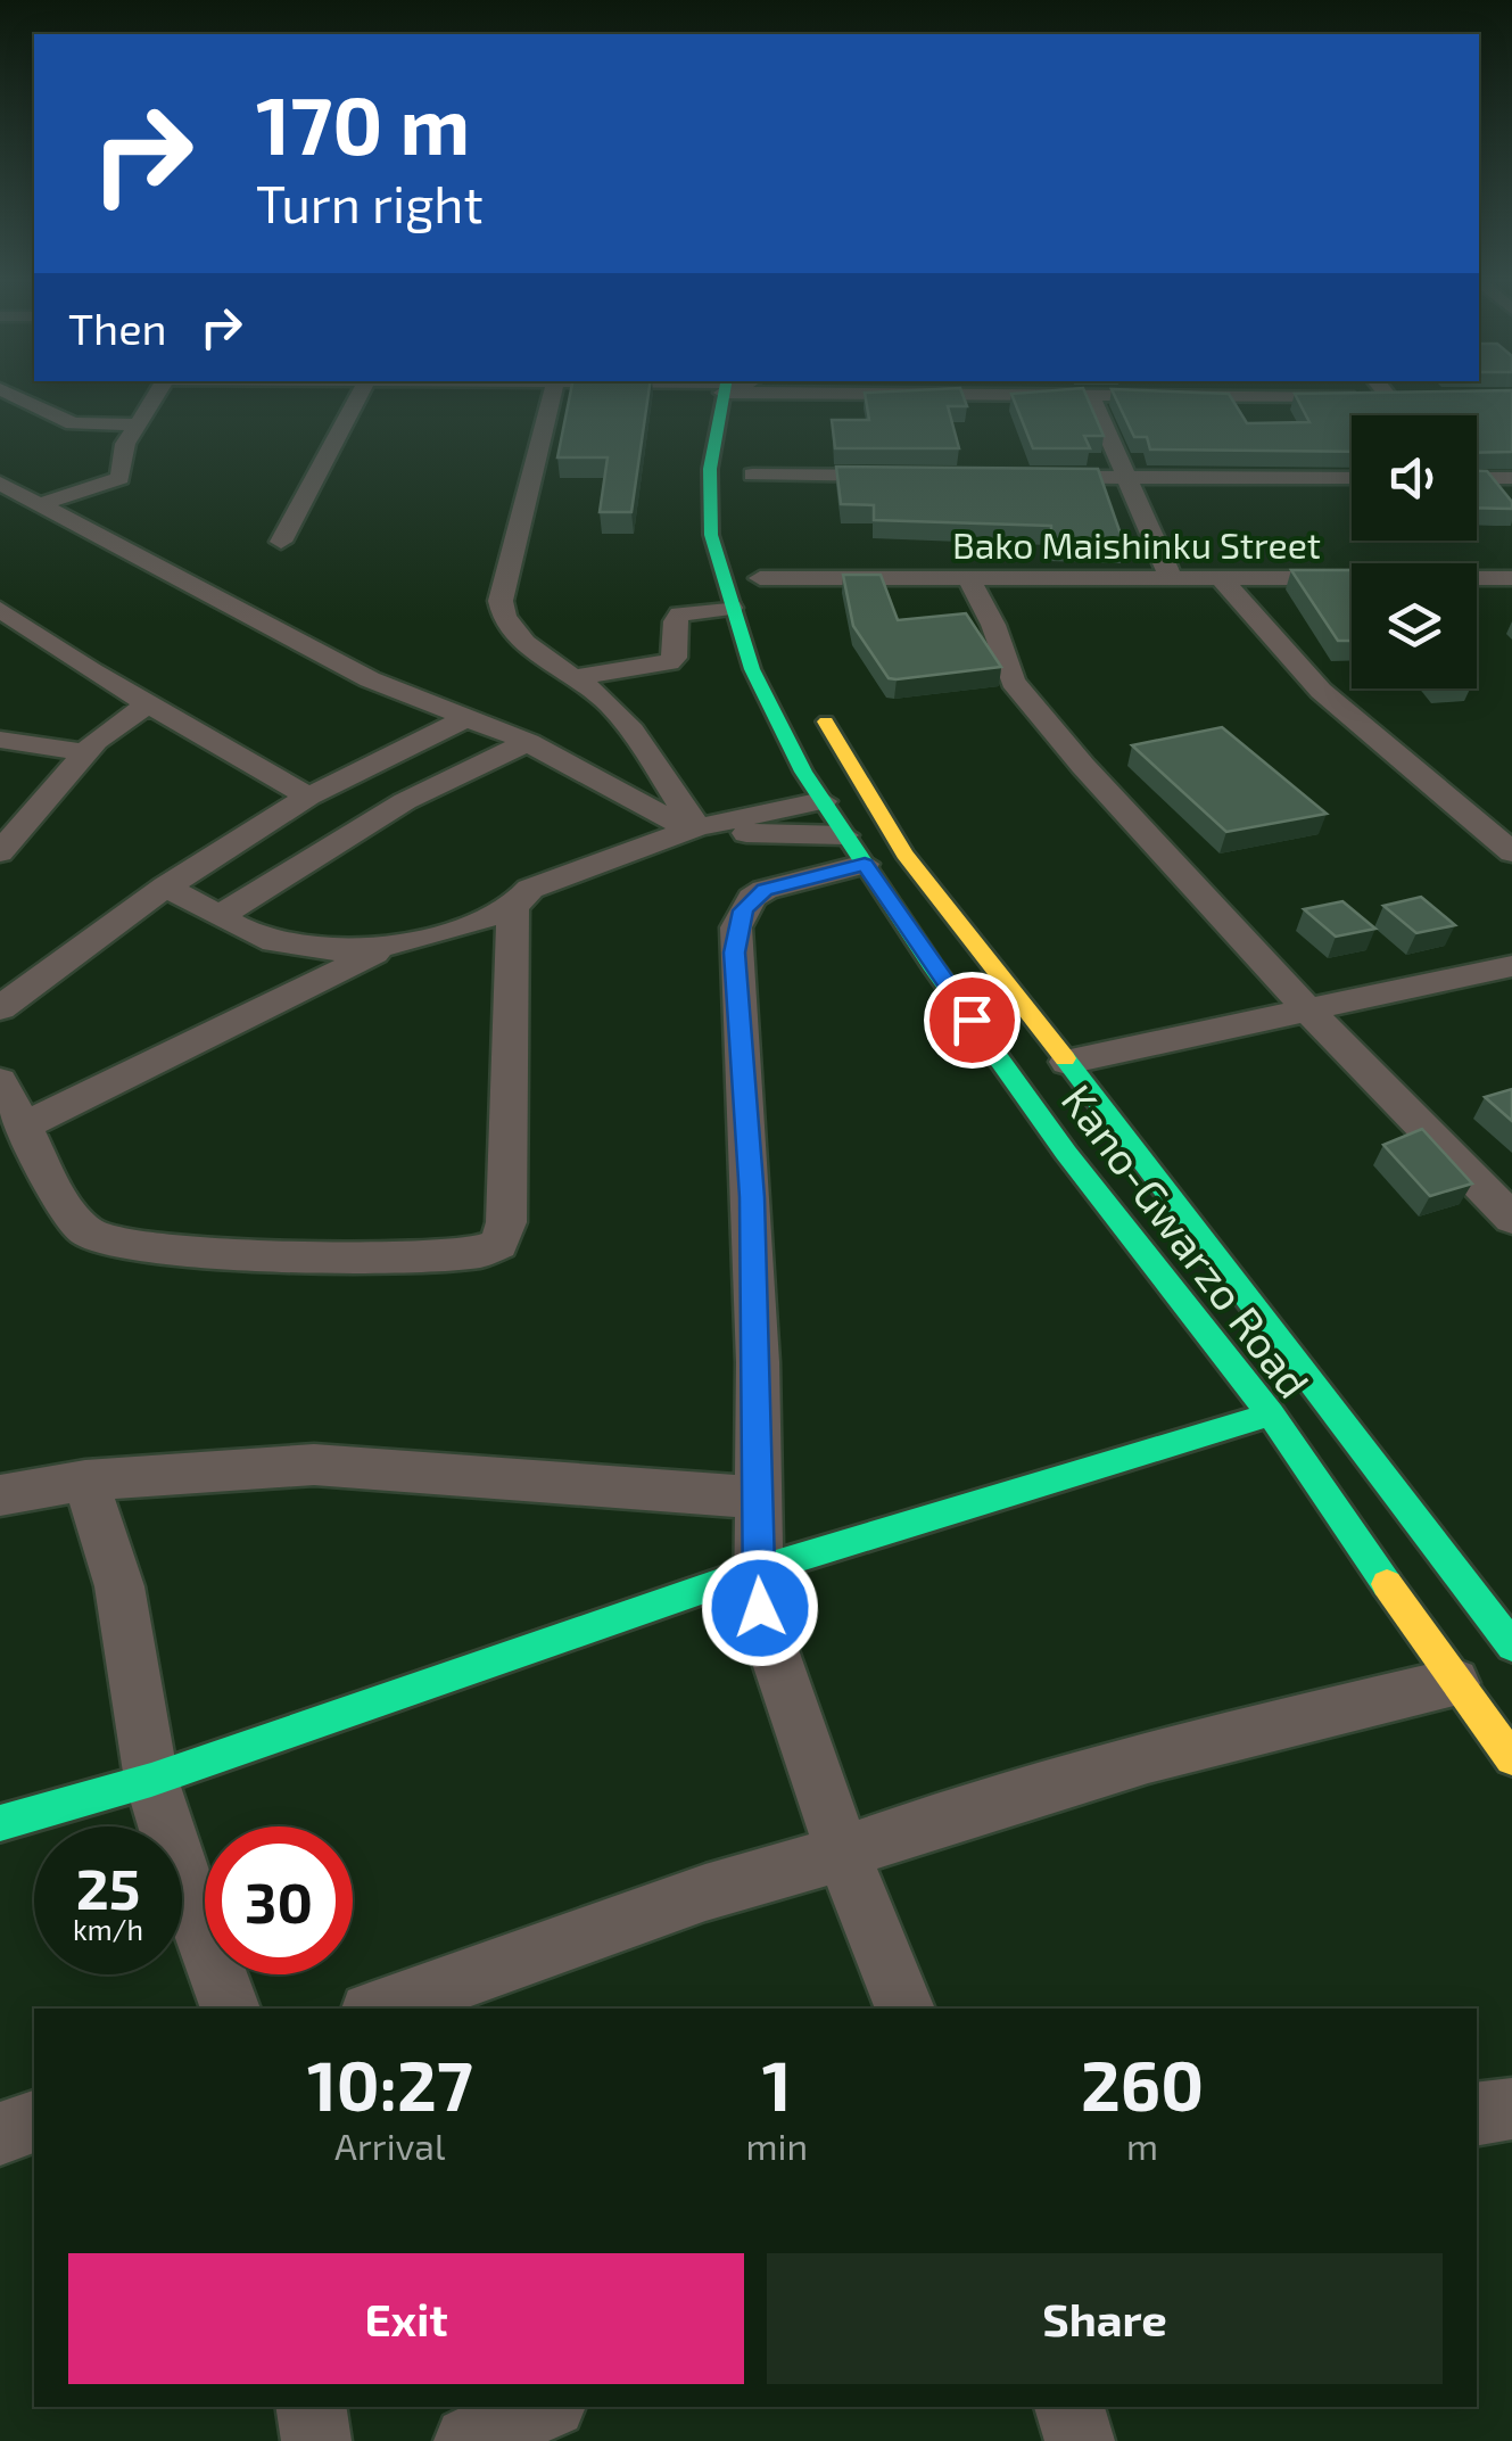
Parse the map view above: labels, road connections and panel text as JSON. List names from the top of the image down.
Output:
{
  "streets": {
    "main road": ["Kano-Gwarzo Road"],
    "street": ["Bako Maishinku Street"]
  },
  "page": {
    "turn": ["170 m", "Turn right"],
    "then": "Then",
    "speed": "25 km/h",
    "limit": "30",
    "eta": [
      "10:27",
      "Arrival",
      "1",
      "min",
      "260",
      "m"
    ],
    "buttons": ["Exit", "Share"]
  }
}
